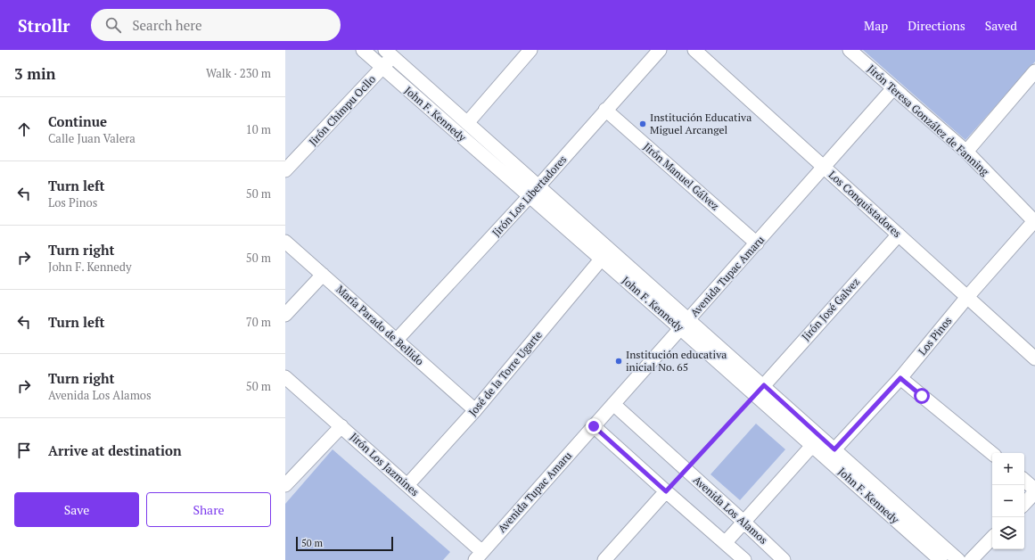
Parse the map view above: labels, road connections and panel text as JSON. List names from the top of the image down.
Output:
{
  "streets": {
    "street": [
      "Jirón Chimpu Ocllo",
      "John F. Kennedy",
      "Jirón Teresa González de Fanning",
      "Jirón Manuel Gálvez",
      "Jirón Los Libertadores",
      "Los Conquistadores",
      "Avenida Tupac Amaru",
      "Jirón José Galvez",
      "María Parado de Bellido",
      "Los Pinos",
      "José de la Torre Ugarte",
      "Jirón Los Jazmines",
      "Avenida Los Alamos"
    ]
  },
  "crossings": [
    ["Jirón Chimpu Ocllo", "John F. Kennedy"],
    ["John F. Kennedy", "Jirón Los Libertadores"],
    ["John F. Kennedy", "Avenida Tupac Amaru"],
    ["John F. Kennedy", "Jirón José Galvez"],
    ["John F. Kennedy", "Los Pinos"],
    ["John F. Kennedy", "José de la Torre Ugarte"],
    ["Jirón Teresa González de Fanning", "Avenida Tupac Amaru"],
    ["Jirón Teresa González de Fanning", "Los Pinos"],
    ["Jirón Manuel Gálvez", "Jirón Los Libertadores"],
    ["Jirón Manuel Gálvez", "Avenida Tupac Amaru"],
    ["Jirón Los Libertadores", "María Parado de Bellido"],
    ["Los Conquistadores", "Avenida Tupac Amaru"],
    ["Los Conquistadores", "Jirón José Galvez"],
    ["Los Conquistadores", "Los Pinos"],
    ["Avenida Tupac Amaru", "Jirón Los Jazmines"],
    ["Avenida Tupac Amaru", "Avenida Los Alamos"],
    ["María Parado de Bellido", "José de la Torre Ugarte"],
    ["José de la Torre Ugarte", "Jirón Los Jazmines"]
  ],
  "places": ["Institución Educativa Miguel Arcangel", "Institución educativa inicial No. 65"],
  "scale_bar": "50 m",
  "page": {
    "header": "Strollr",
    "search": "Search here",
    "nav": ["Map", "Directions", "Saved"],
    "heading": ["3 min", "Walk · 230 m"],
    "list": [
      ["Continue", "Calle Juan Valera", "10 m"],
      ["Turn left", "Los Pinos", "50 m"],
      ["Turn right", "John F. Kennedy", "50 m"],
      ["Turn left", "70 m"],
      ["Turn right", "Avenida Los Alamos", "50 m"],
      "Arrive at destination"
    ],
    "map_buttons": ["+", "−"],
    "buttons": ["Save", "Share"],
    "scale": "50 m"
  }
}
